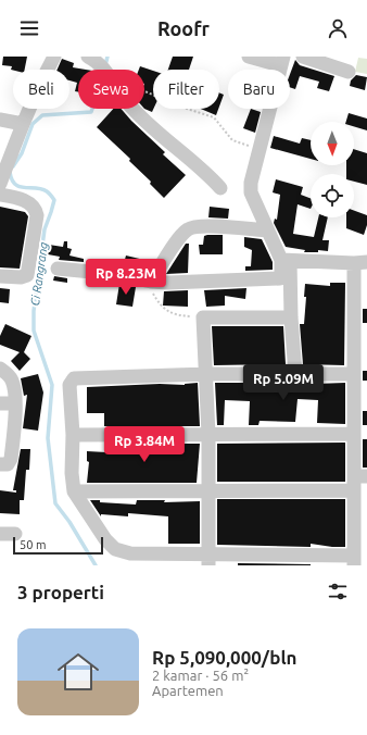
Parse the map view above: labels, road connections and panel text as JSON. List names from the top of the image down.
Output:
{
  "water": ["Ci Rangrang"],
  "scale_bar": "50 m",
  "north": "bottom",
  "page": {
    "header": "Roofr",
    "chip": [
      "Beli",
      "Sewa",
      "Filter",
      "Baru"
    ],
    "price": ["Rp 8.23M", "Rp 5.09M", "Rp 3.84M"],
    "scale": "50 m",
    "heading": "3 properti",
    "list": [
      {
        "name": "Rp 5,090,000/bln",
        "note": "2 kamar · 56 m² · Apartemen"
      }
    ]
  }
}
